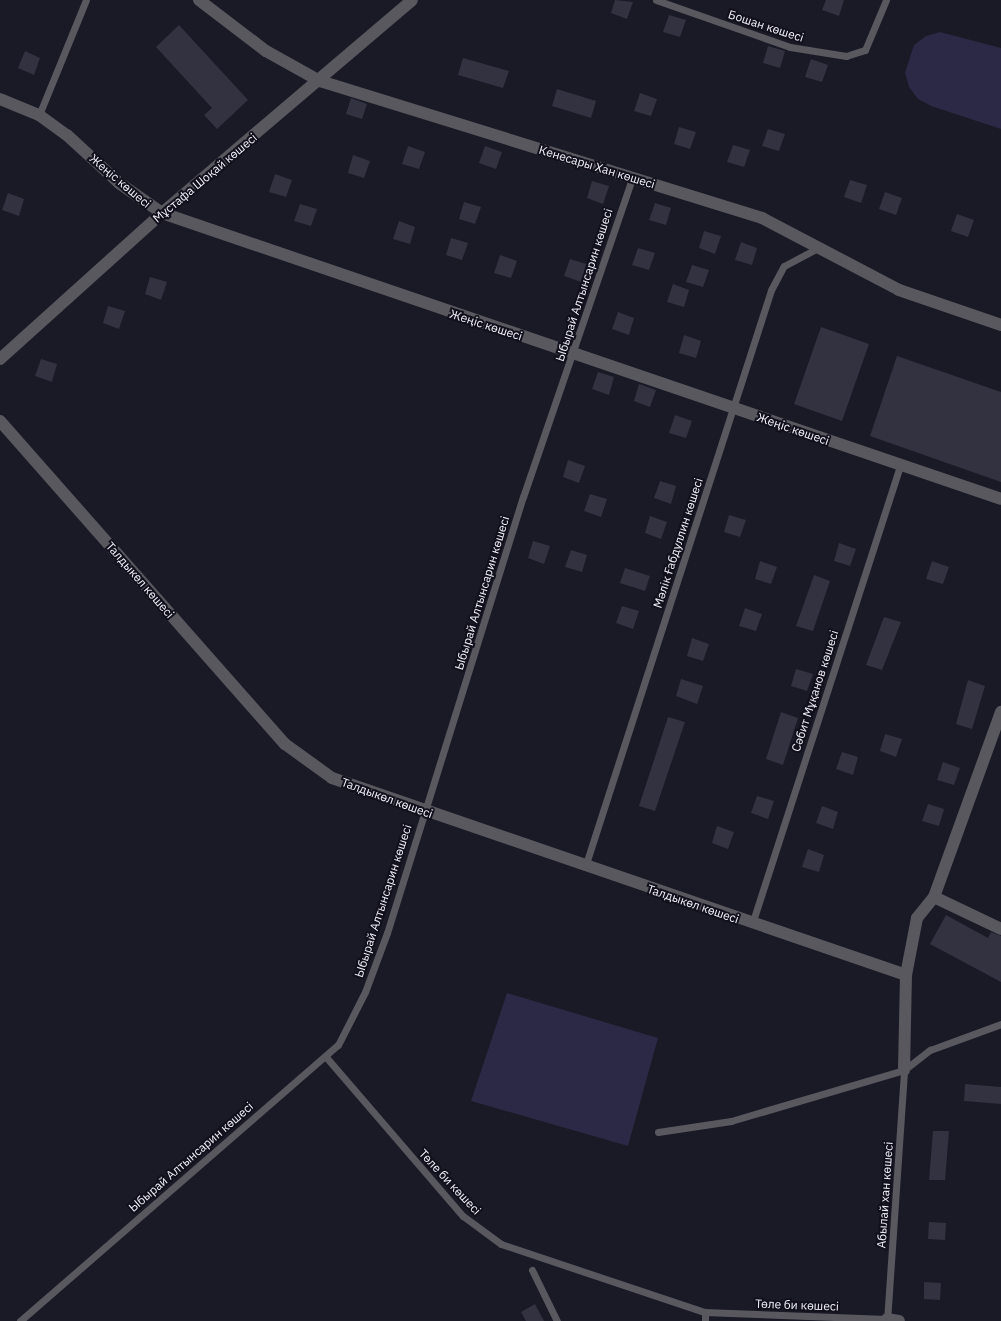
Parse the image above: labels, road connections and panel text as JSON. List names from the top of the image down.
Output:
{
  "streets": {
    "street": [
      "Кенесары Хан көшесі",
      "Мұстафа Шоқай көшесі",
      "Жеңіс көшесі",
      "Талдыкөл көшесі"
    ],
    "lane": [
      "Бошан көшесі",
      "Ыбырай Алтынсарин көшесі",
      "Мәлік Ғабдуллин көшесі",
      "Сәбит Мұқанов көшесі",
      "Төле би көшесі",
      "Абылай хан көшесі"
    ]
  },
  "crossings": [
    ["Кенесары Хан көшесі", "Мұстафа Шоқай көшесі"],
    ["Кенесары Хан көшесі", "Ыбырай Алтынсарин көшесі"],
    ["Кенесары Хан көшесі", "Мәлік Ғабдуллин көшесі"],
    ["Мұстафа Шоқай көшесі", "Жеңіс көшесі"],
    ["Жеңіс көшесі", "Ыбырай Алтынсарин көшесі"],
    ["Жеңіс көшесі", "Мәлік Ғабдуллин көшесі"],
    ["Жеңіс көшесі", "Сәбит Мұқанов көшесі"],
    ["Ыбырай Алтынсарин көшесі", "Талдыкөл көшесі"],
    ["Ыбырай Алтынсарин көшесі", "Төле би көшесі"],
    ["Мәлік Ғабдуллин көшесі", "Талдыкөл көшесі"],
    ["Талдыкөл көшесі", "Сәбит Мұқанов көшесі"],
    ["Төле би көшесі", "Абылай хан көшесі"]
  ]
}
